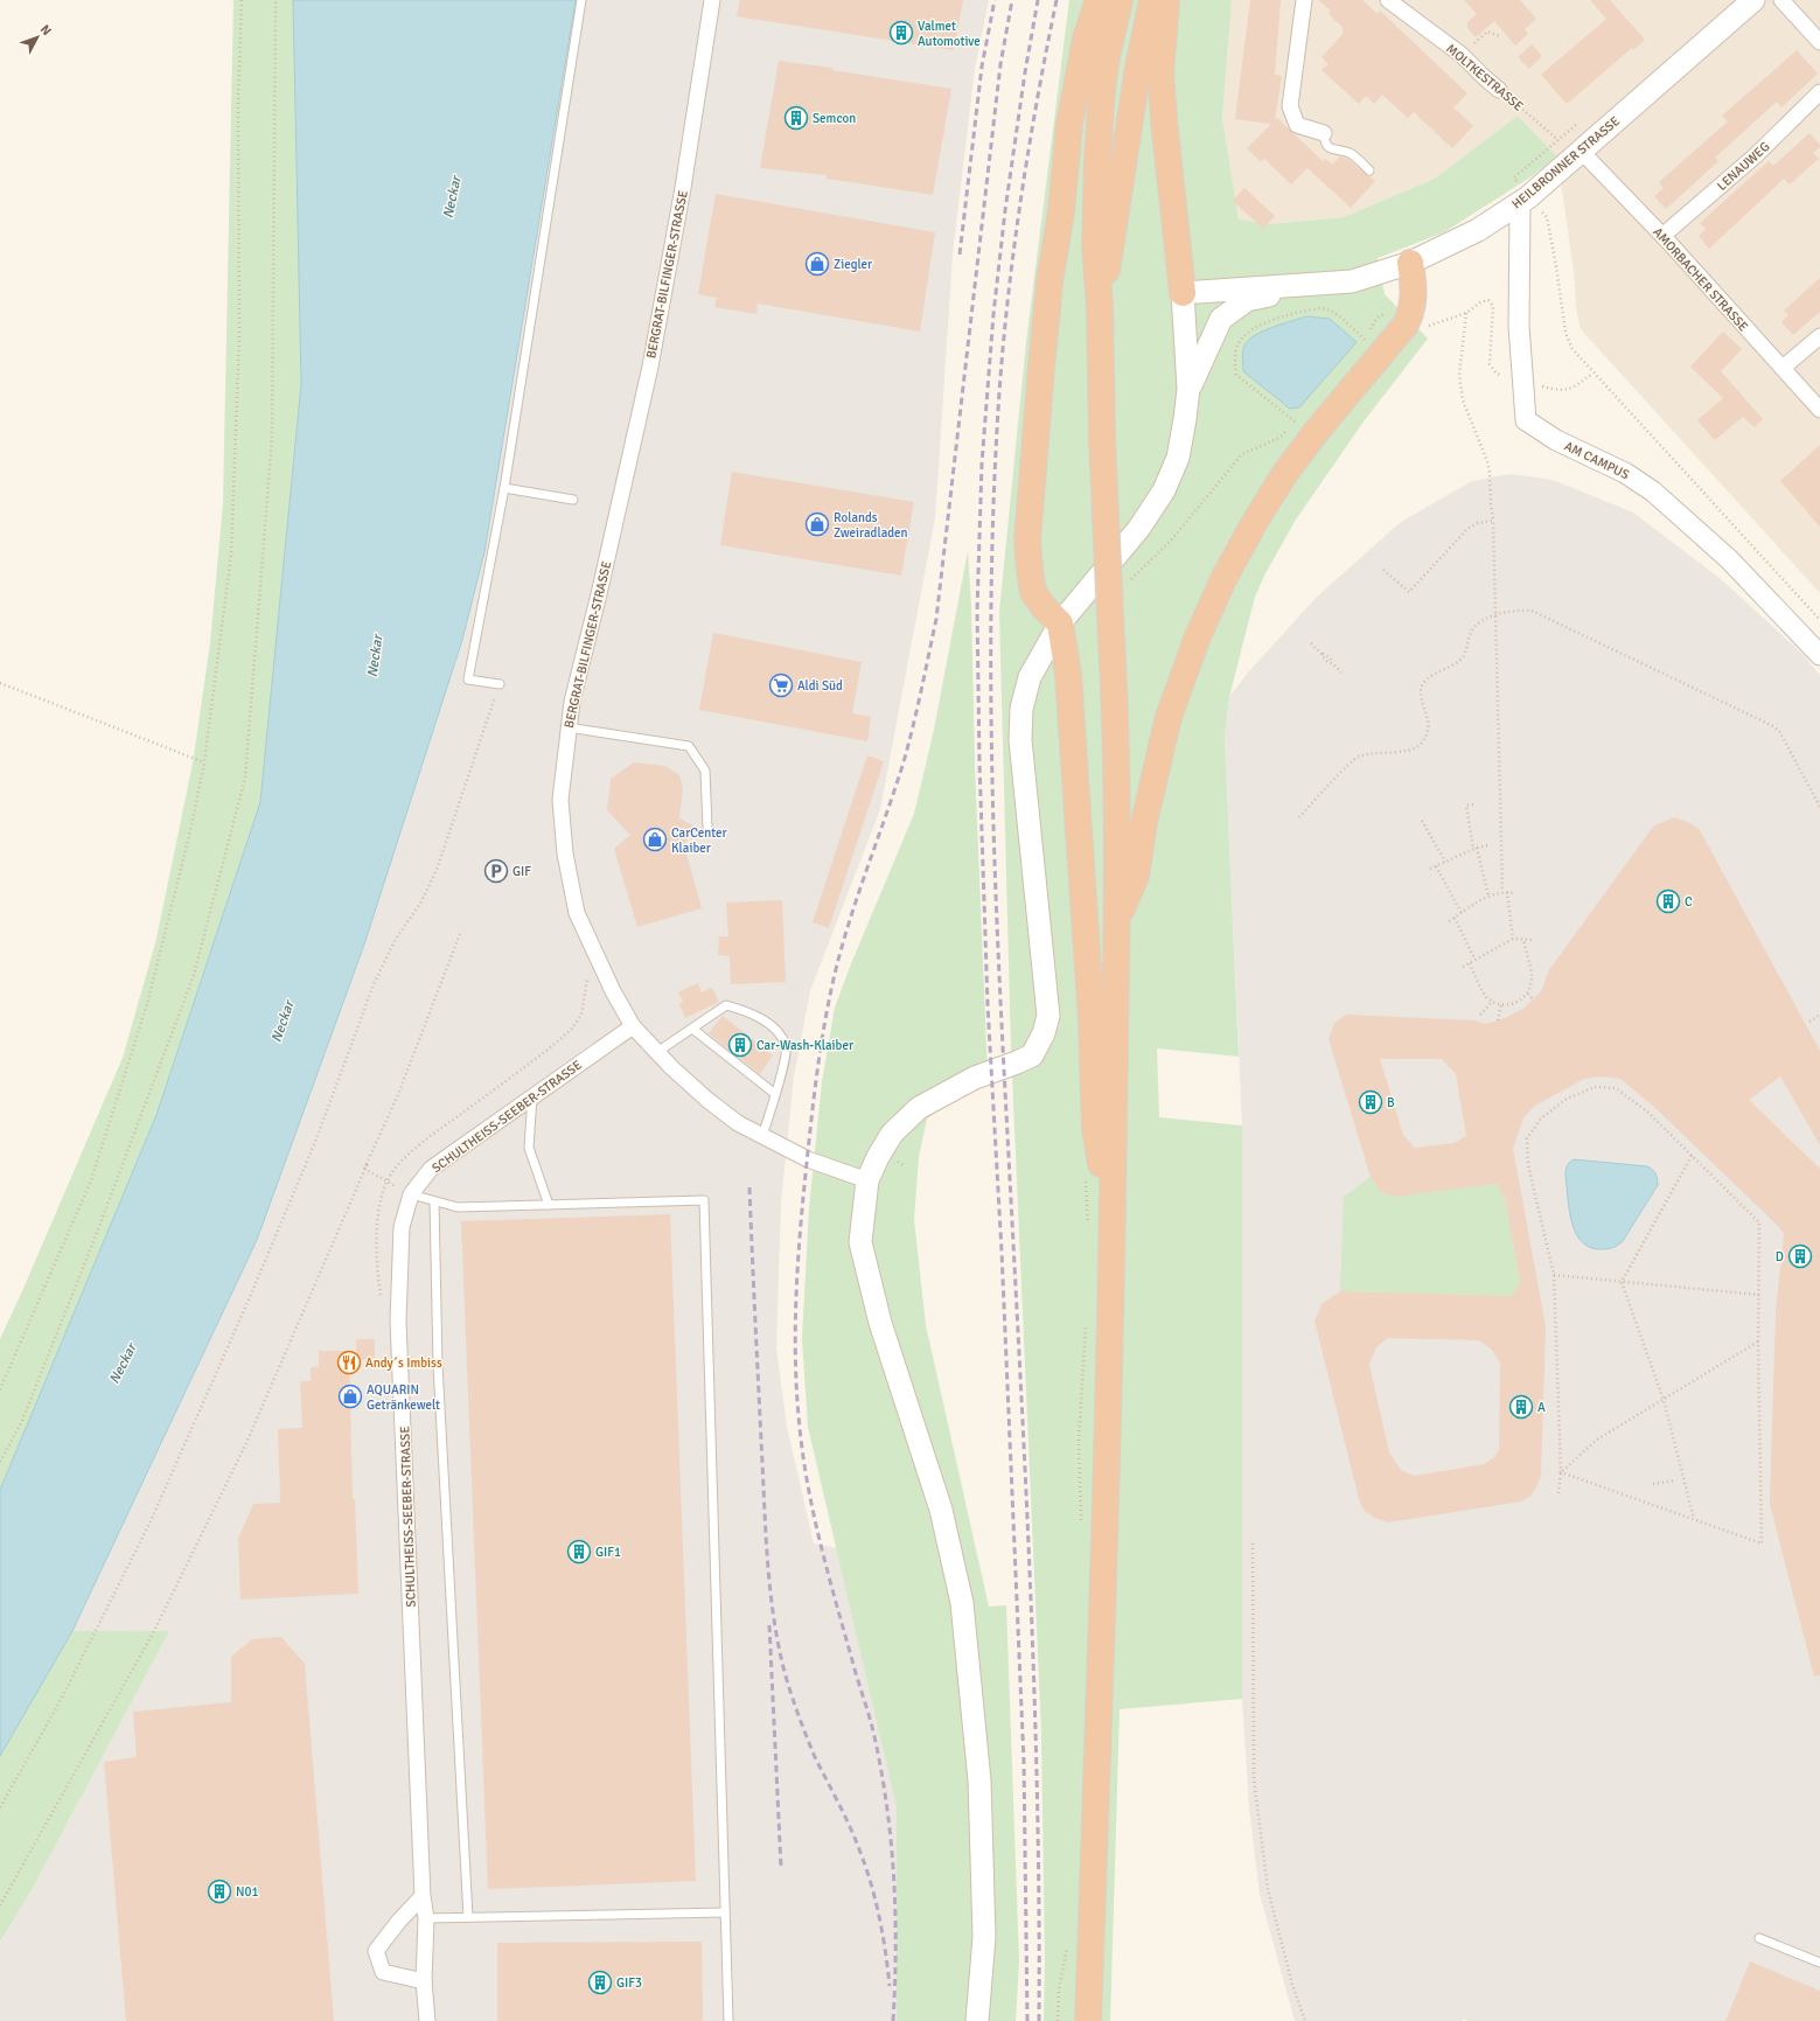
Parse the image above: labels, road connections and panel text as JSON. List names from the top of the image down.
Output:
{
  "streets": {
    "main road": ["HEILBRONNER STRASSE"],
    "street": [
      "MOLTKESTRASSE",
      "LENAUWEG",
      "BERGRAT-BILFINGER-STRASSE",
      "AMORBACHER STRASSE",
      "AM CAMPUS",
      "SCHULTHEISS-SEEBER-STRASSE"
    ]
  },
  "crossings": [
    ["HEILBRONNER STRASSE", "AMORBACHER STRASSE"],
    ["HEILBRONNER STRASSE", "AM CAMPUS"],
    ["LENAUWEG", "AMORBACHER STRASSE"],
    ["BERGRAT-BILFINGER-STRASSE", "SCHULTHEISS-SEEBER-STRASSE"]
  ],
  "water": ["Neckar"],
  "places": {
    "building": [
      "Valmet Automotive",
      "Semcon",
      "C",
      "Car-Wash-Klaiber",
      "B",
      "D",
      "A",
      "GIF1",
      "N01",
      "GIF3"
    ],
    "shop": [
      "Ziegler",
      "Rolands Zweiradladen",
      "CarCenter Klaiber",
      "AQUARIN Getränkewelt"
    ],
    "supermarket": ["Aldi Süd"],
    "parking": ["GIF"],
    "restaurant": ["Andy´s Imbiss"]
  },
  "north": "top right"
}
